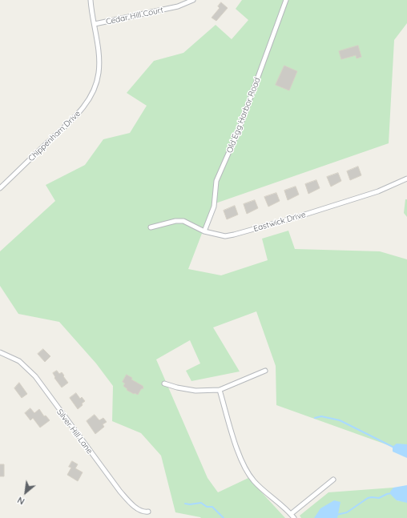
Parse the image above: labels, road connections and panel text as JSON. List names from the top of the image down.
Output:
{
  "streets": {
    "street": [
      "Cedar Hill Court",
      "Old Egg Harbor Road",
      "Chippenham Drive",
      "Eastwick Drive",
      "Silver Hill Lane"
    ]
  },
  "crossings": [
    ["Cedar Hill Court", "Chippenham Drive"],
    ["Old Egg Harbor Road", "Eastwick Drive"]
  ],
  "north": "bottom left"
}
